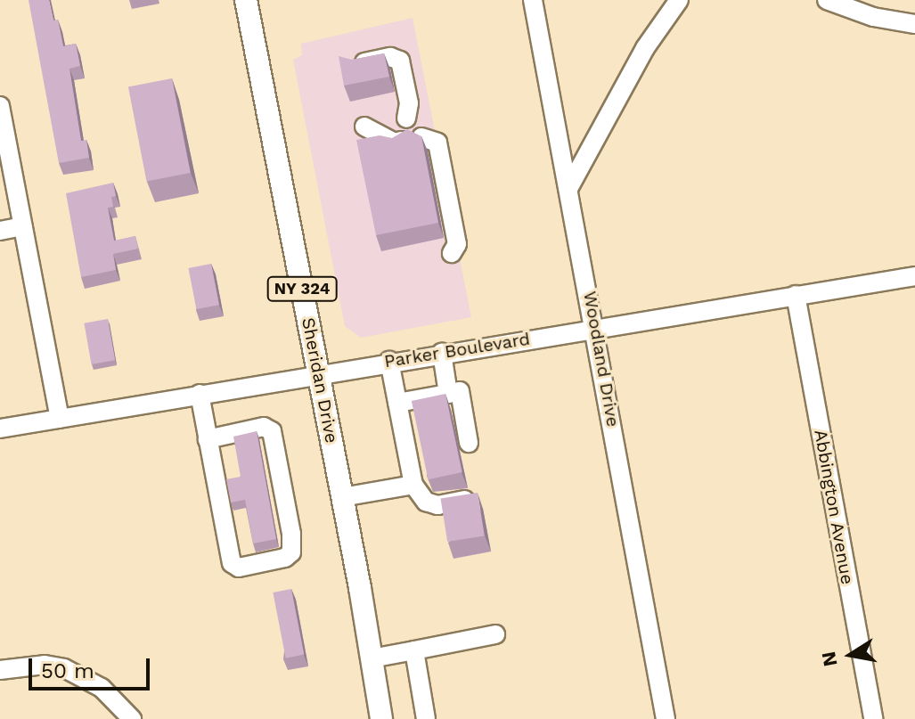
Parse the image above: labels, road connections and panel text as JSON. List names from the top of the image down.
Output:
{
  "streets": {
    "main road": ["NY 324", "Sheridan Drive"],
    "street": ["Parker Boulevard", "Woodland Drive", "Abbington Avenue"]
  },
  "crossings": [
    ["Parker Boulevard", "Woodland Drive"],
    ["Parker Boulevard", "Sheridan Drive"],
    ["Parker Boulevard", "Abbington Avenue"]
  ],
  "scale_bar": "50 m",
  "north": "left"
}
